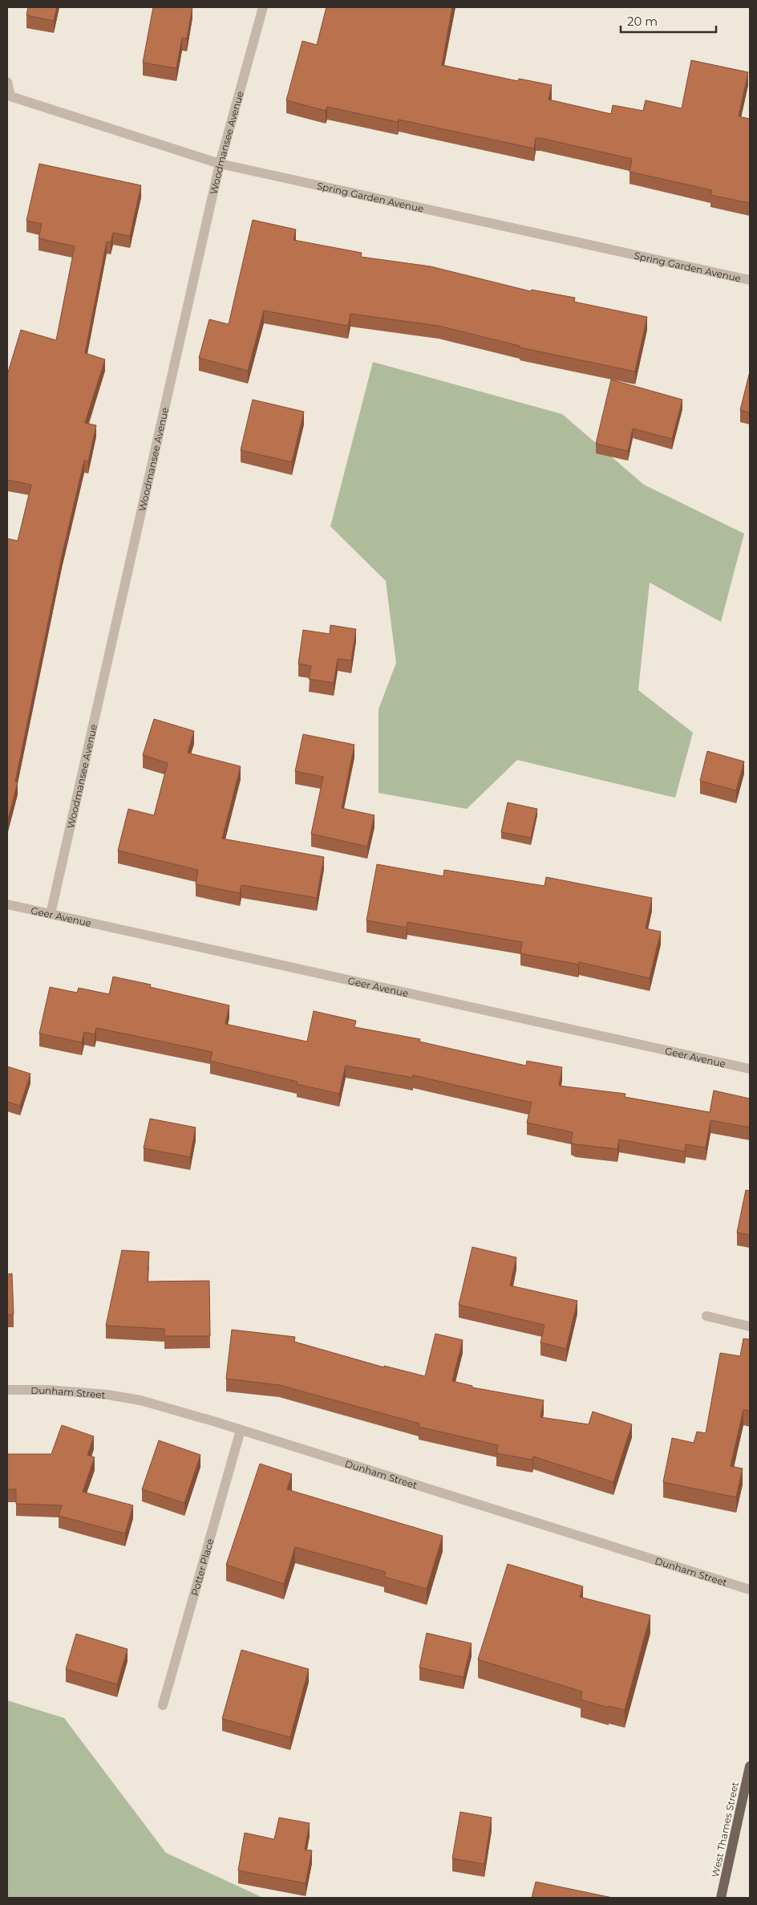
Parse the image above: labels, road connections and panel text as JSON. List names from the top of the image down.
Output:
{
  "streets": {
    "main road": ["West Thames Street"],
    "street": [
      "Woodmansee Avenue",
      "Spring Garden Avenue",
      "Geer Avenue",
      "Dunham Street",
      "Potter Place"
    ]
  },
  "crossings": [
    ["Woodmansee Avenue", "Spring Garden Avenue"],
    ["Woodmansee Avenue", "Geer Avenue"],
    ["Dunham Street", "Potter Place"]
  ],
  "scale_bar": "20 m"
}
